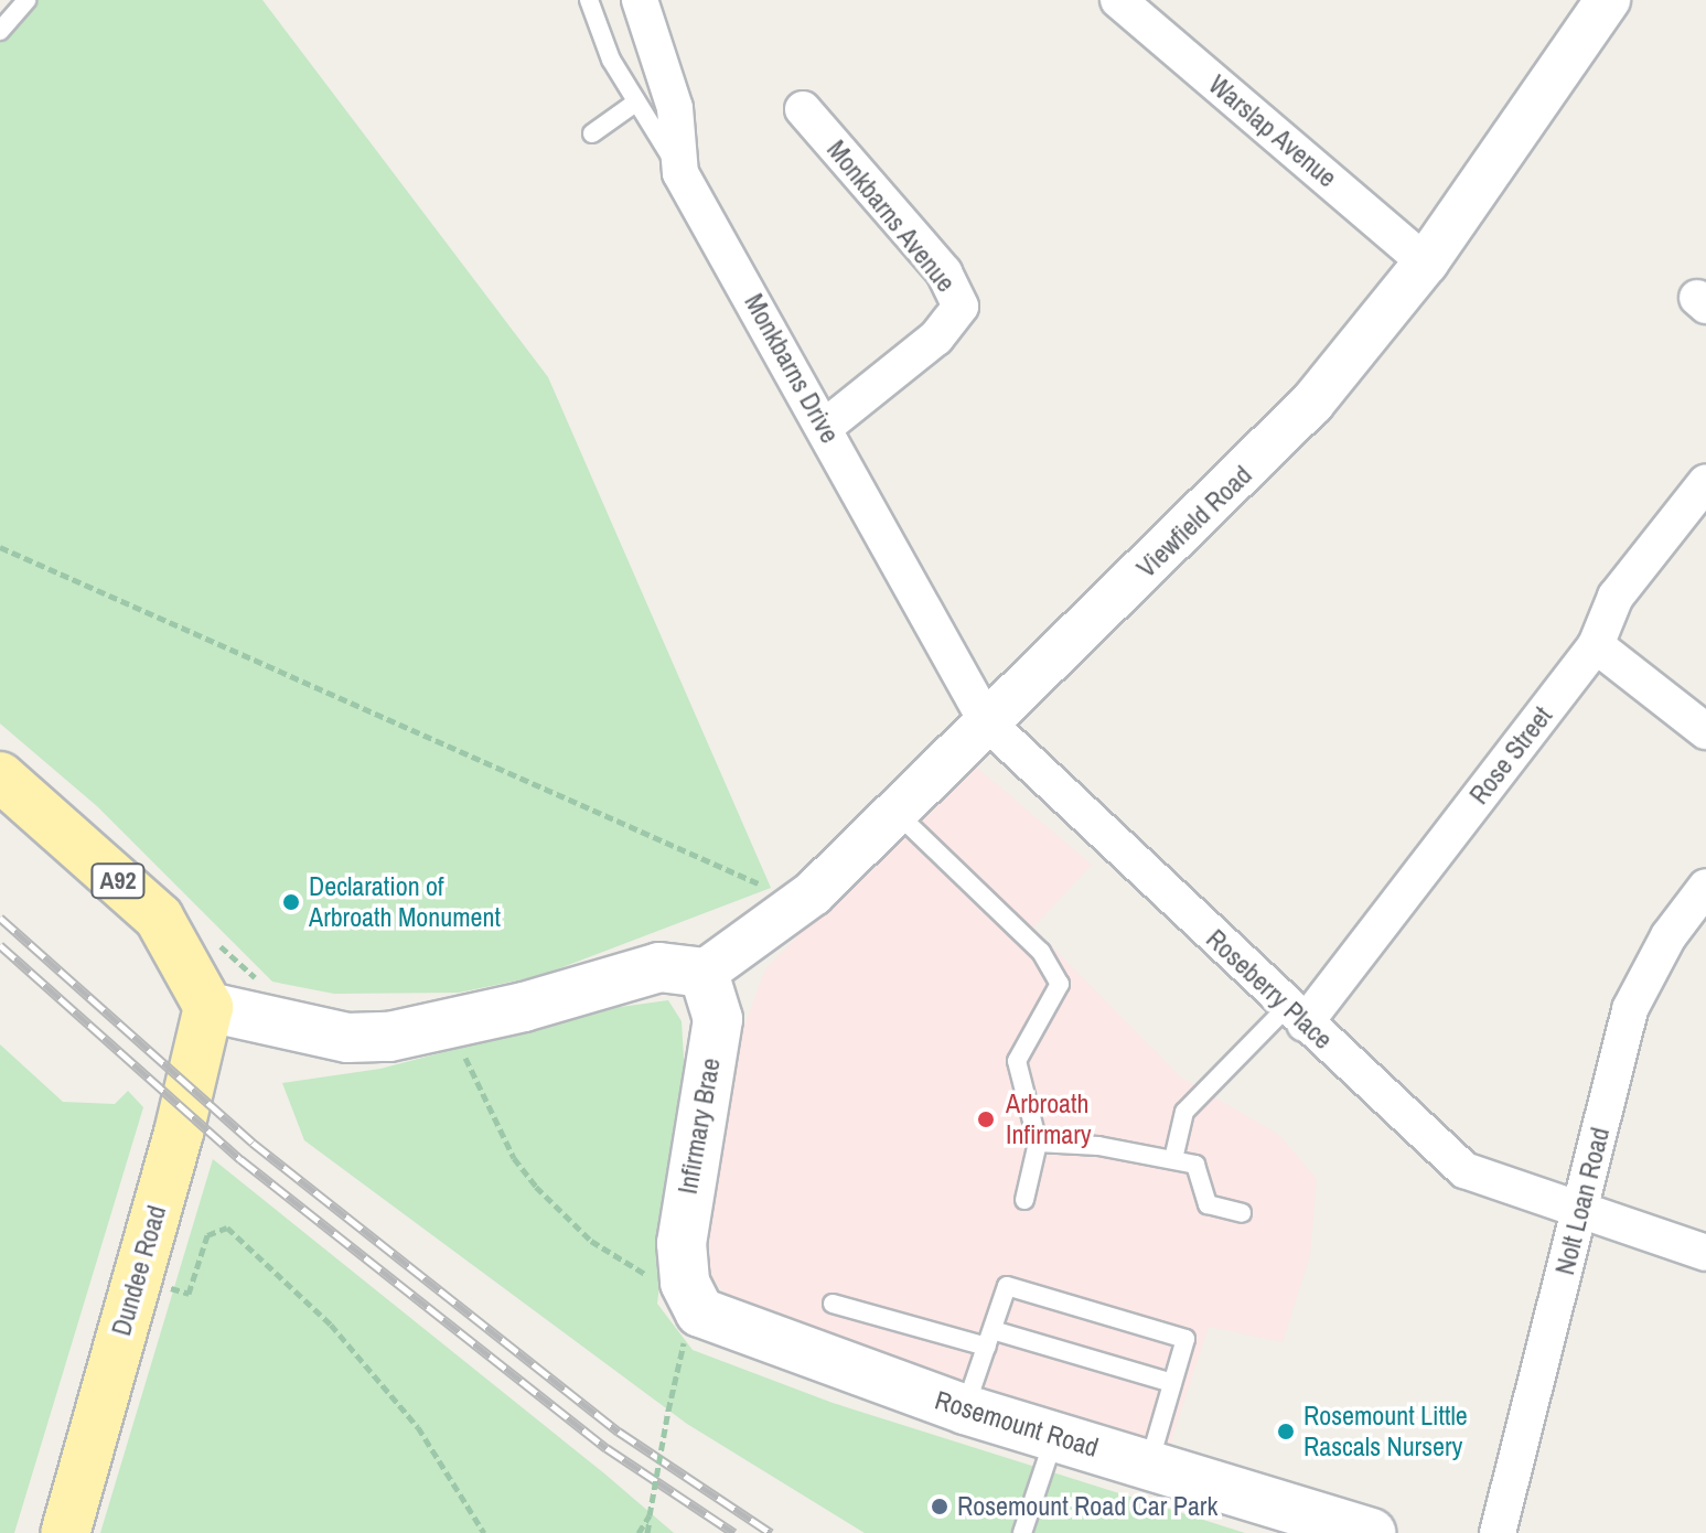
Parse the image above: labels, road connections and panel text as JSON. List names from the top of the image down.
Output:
{
  "streets": {
    "main road": [
      "A92",
      "Infirmary Brae",
      "Dundee Road",
      "Rosemount Road"
    ],
    "street": [
      "Warslap Avenue",
      "Monkbarns Avenue",
      "Monkbarns Drive",
      "Viewfield Road",
      "Rose Street",
      "Roseberry Place",
      "Nolt Loan Road"
    ]
  },
  "crossings": [
    ["Warslap Avenue", "Viewfield Road"],
    ["Monkbarns Avenue", "Monkbarns Drive"],
    ["Monkbarns Drive", "Viewfield Road"],
    ["Monkbarns Drive", "Roseberry Place"],
    ["Viewfield Road", "Roseberry Place"],
    ["Viewfield Road", "Infirmary Brae"],
    ["Rose Street", "Roseberry Place"],
    ["A92", "Dundee Road"],
    ["Roseberry Place", "Nolt Loan Road"],
    ["Infirmary Brae", "Rosemount Road"]
  ],
  "places": [
    "Declaration of Arbroath Monument",
    "Arbroath Infirmary",
    "Rosemount Little Rascals Nursery",
    "Rosemount Road Car Park"
  ]
}
